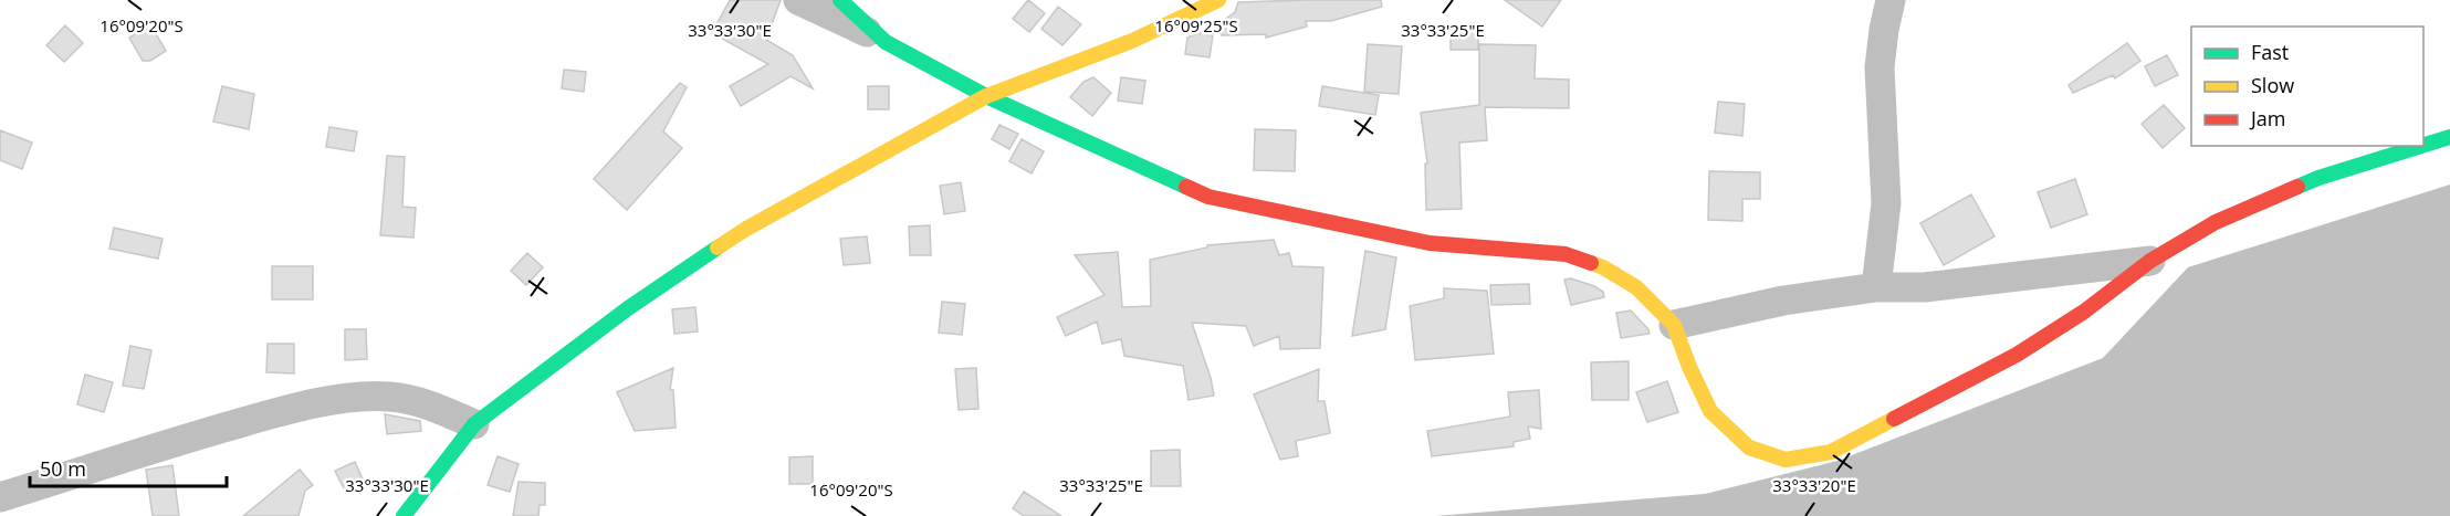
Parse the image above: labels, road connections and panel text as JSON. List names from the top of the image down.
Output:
{
  "legend": ["Fast", "Slow", "Jam"],
  "scale_bar": "50 m",
  "coordinates": [
    "16°09'20\"S",
    "16°09'25\"S",
    "33°33'30\"E",
    "33°33'25\"E",
    "33°33'20\"E"
  ]
}
